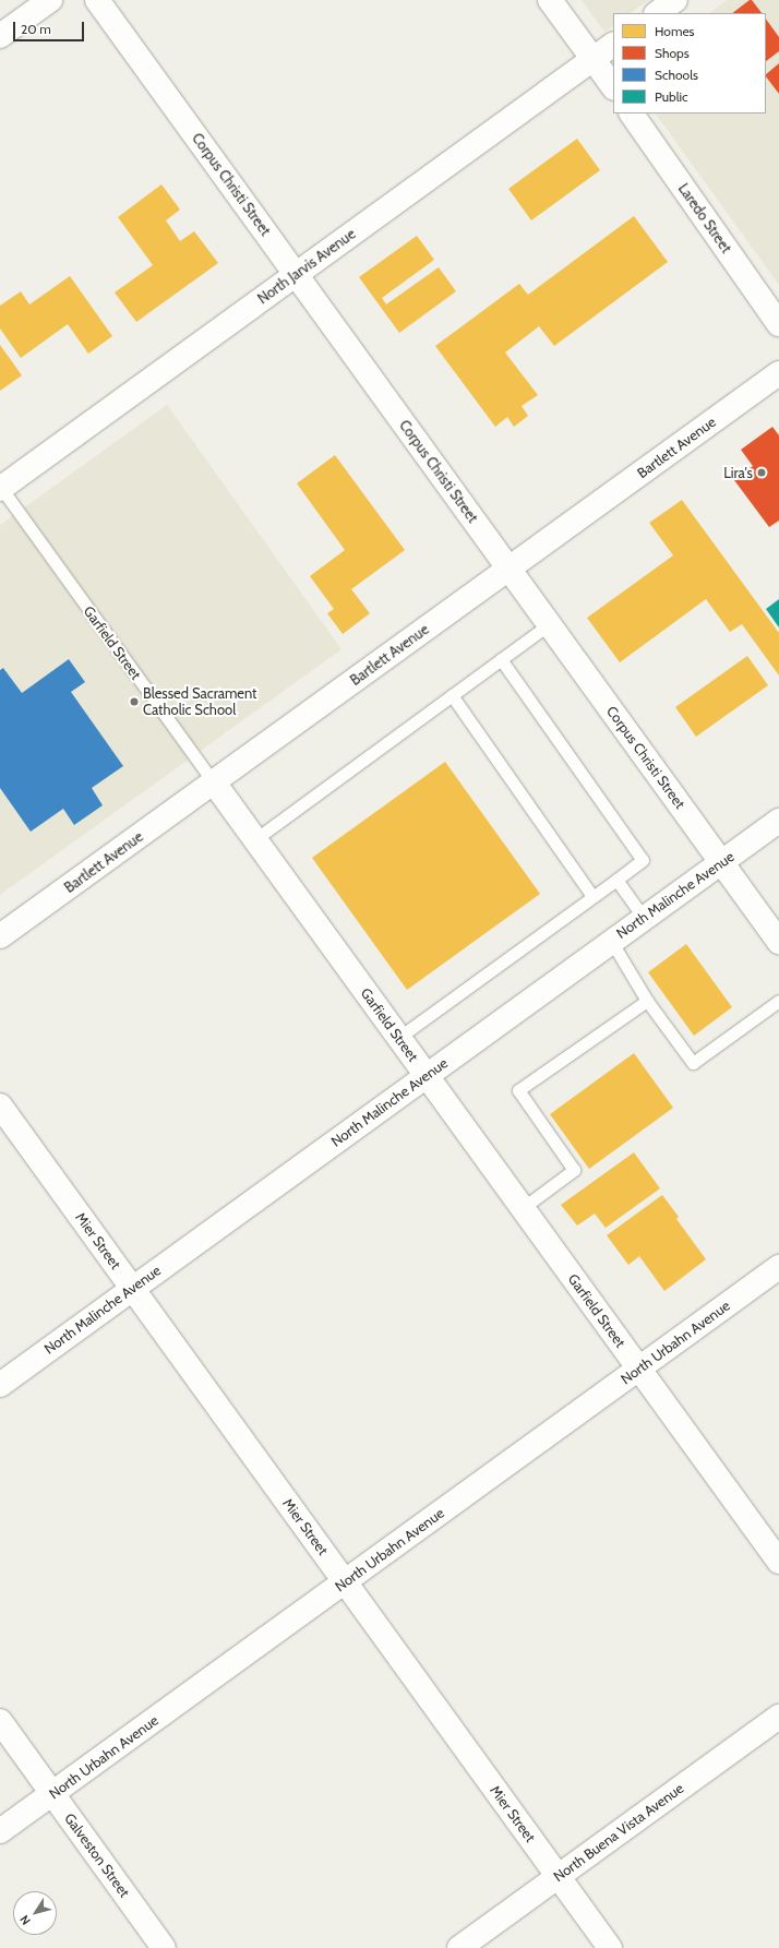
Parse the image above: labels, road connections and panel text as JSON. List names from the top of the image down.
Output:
{
  "streets": {
    "street": [
      "Corpus Christi Street",
      "Laredo Street",
      "North Jarvis Avenue",
      "Bartlett Avenue",
      "Garfield Street",
      "North Malinche Avenue",
      "Mier Street",
      "North Urbahn Avenue",
      "North Buena Vista Avenue",
      "Galveston Street"
    ]
  },
  "crossings": [
    ["Corpus Christi Street", "North Jarvis Avenue"],
    ["Corpus Christi Street", "Bartlett Avenue"],
    ["Corpus Christi Street", "North Malinche Avenue"],
    ["North Jarvis Avenue", "Garfield Street"],
    ["Bartlett Avenue", "Garfield Street"],
    ["Garfield Street", "North Malinche Avenue"],
    ["Garfield Street", "North Urbahn Avenue"],
    ["North Malinche Avenue", "Mier Street"],
    ["Mier Street", "North Urbahn Avenue"],
    ["Mier Street", "North Buena Vista Avenue"],
    ["North Urbahn Avenue", "Galveston Street"]
  ],
  "places": ["Lira's", "Blessed Sacrament Catholic School"],
  "legend": [
    "Homes",
    "Shops",
    "Schools",
    "Public"
  ],
  "scale_bar": "20 m",
  "north": "bottom left"
}
